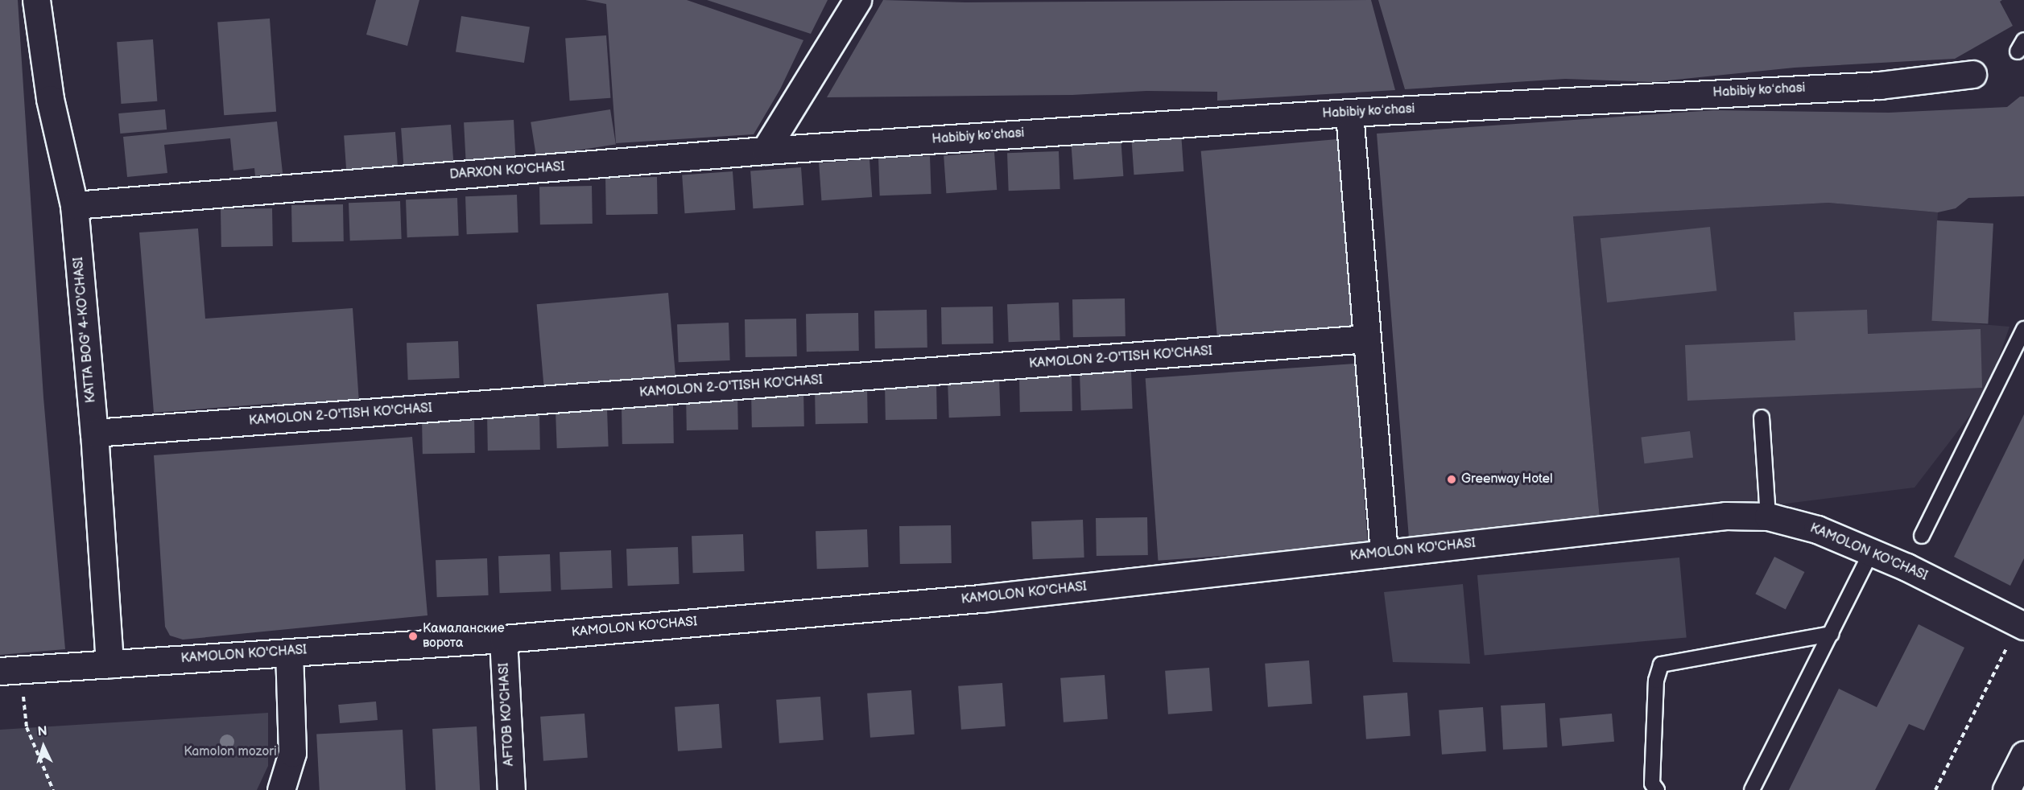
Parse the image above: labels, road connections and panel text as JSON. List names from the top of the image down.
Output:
{
  "streets": {
    "street": [
      "Habibiy koʻchasi",
      "DARXON KO'CHASI",
      "KATTA BOG' 4-KO'CHASI",
      "KAMOLON 2-O'TISH KO'CHASI",
      "KAMOLON KO'CHASI",
      "AFTOB KO'CHASI"
    ]
  },
  "crossings": [
    ["Habibiy koʻchasi", "DARXON KO'CHASI"],
    ["DARXON KO'CHASI", "KATTA BOG' 4-KO'CHASI"],
    ["KATTA BOG' 4-KO'CHASI", "KAMOLON 2-O'TISH KO'CHASI"],
    ["KATTA BOG' 4-KO'CHASI", "KAMOLON KO'CHASI"],
    ["KAMOLON KO'CHASI", "AFTOB KO'CHASI"]
  ],
  "parks": ["Kamolon mozori"],
  "places": ["Greenway Hotel", "Камаланские ворота"],
  "north": "top"
}
